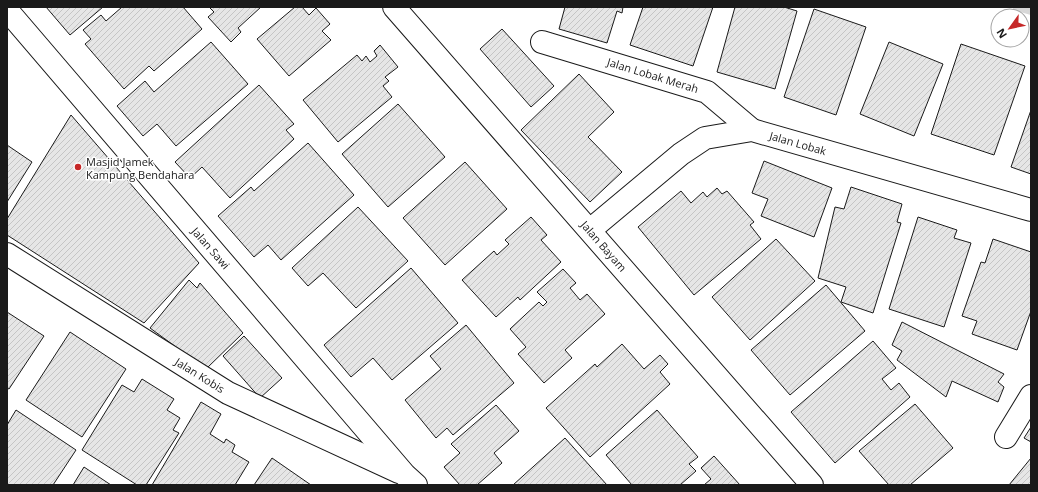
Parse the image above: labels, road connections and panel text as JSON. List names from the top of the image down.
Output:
{
  "streets": {
    "street": [
      "Jalan Lobak Merah",
      "Jalan Lobak",
      "Jalan Bayam",
      "Jalan Sawi",
      "Jalan Kobis"
    ]
  },
  "crossings": [
    ["Jalan Lobak Merah", "Jalan Lobak"],
    ["Jalan Lobak", "Jalan Bayam"],
    ["Jalan Sawi", "Jalan Kobis"]
  ],
  "places": ["Masjid Jamek Kampung Bendahara"],
  "north": "bottom left"
}
